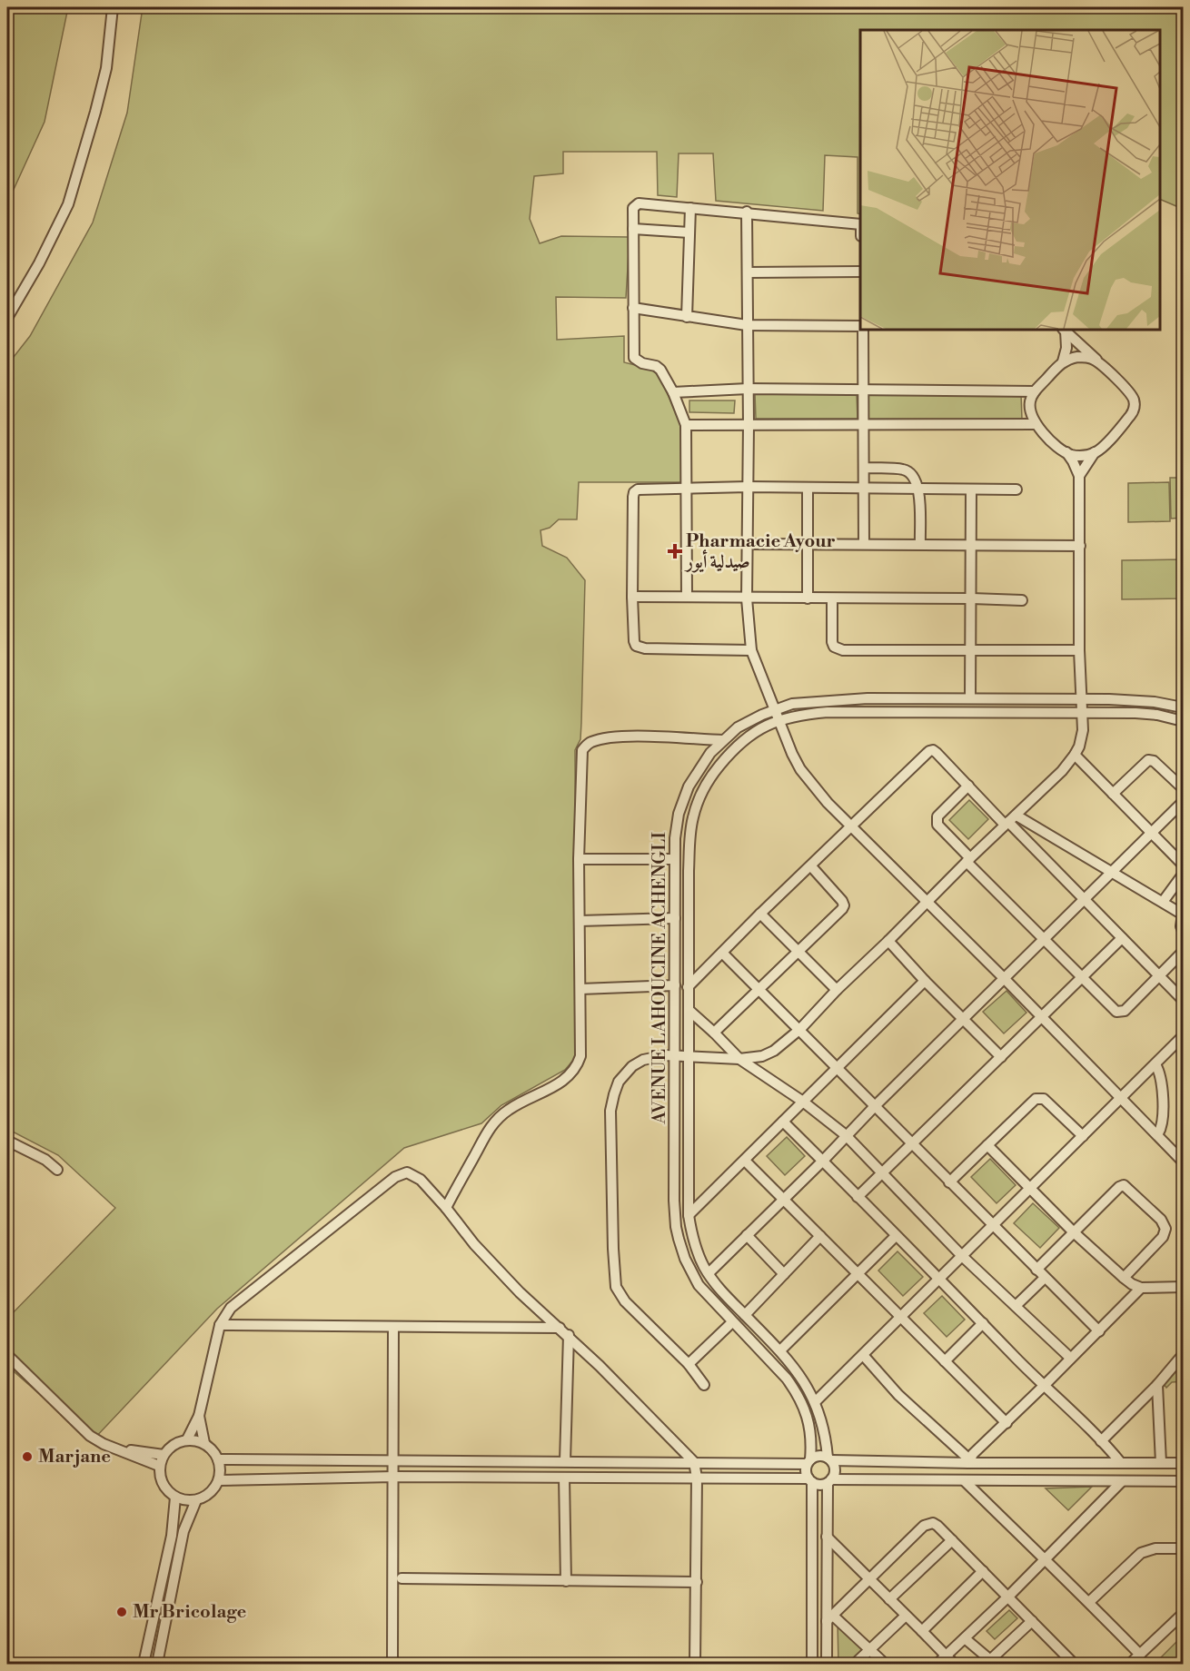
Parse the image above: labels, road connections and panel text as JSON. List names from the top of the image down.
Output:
{
  "streets": {
    "street": ["AVENUE LAHOUCINE ACHENGLI"]
  },
  "places": {
    "health": ["Pharmacie Ayour صيدلية أيور"],
    "other": ["Marjane", "Mr Bricolage"]
  }
}
